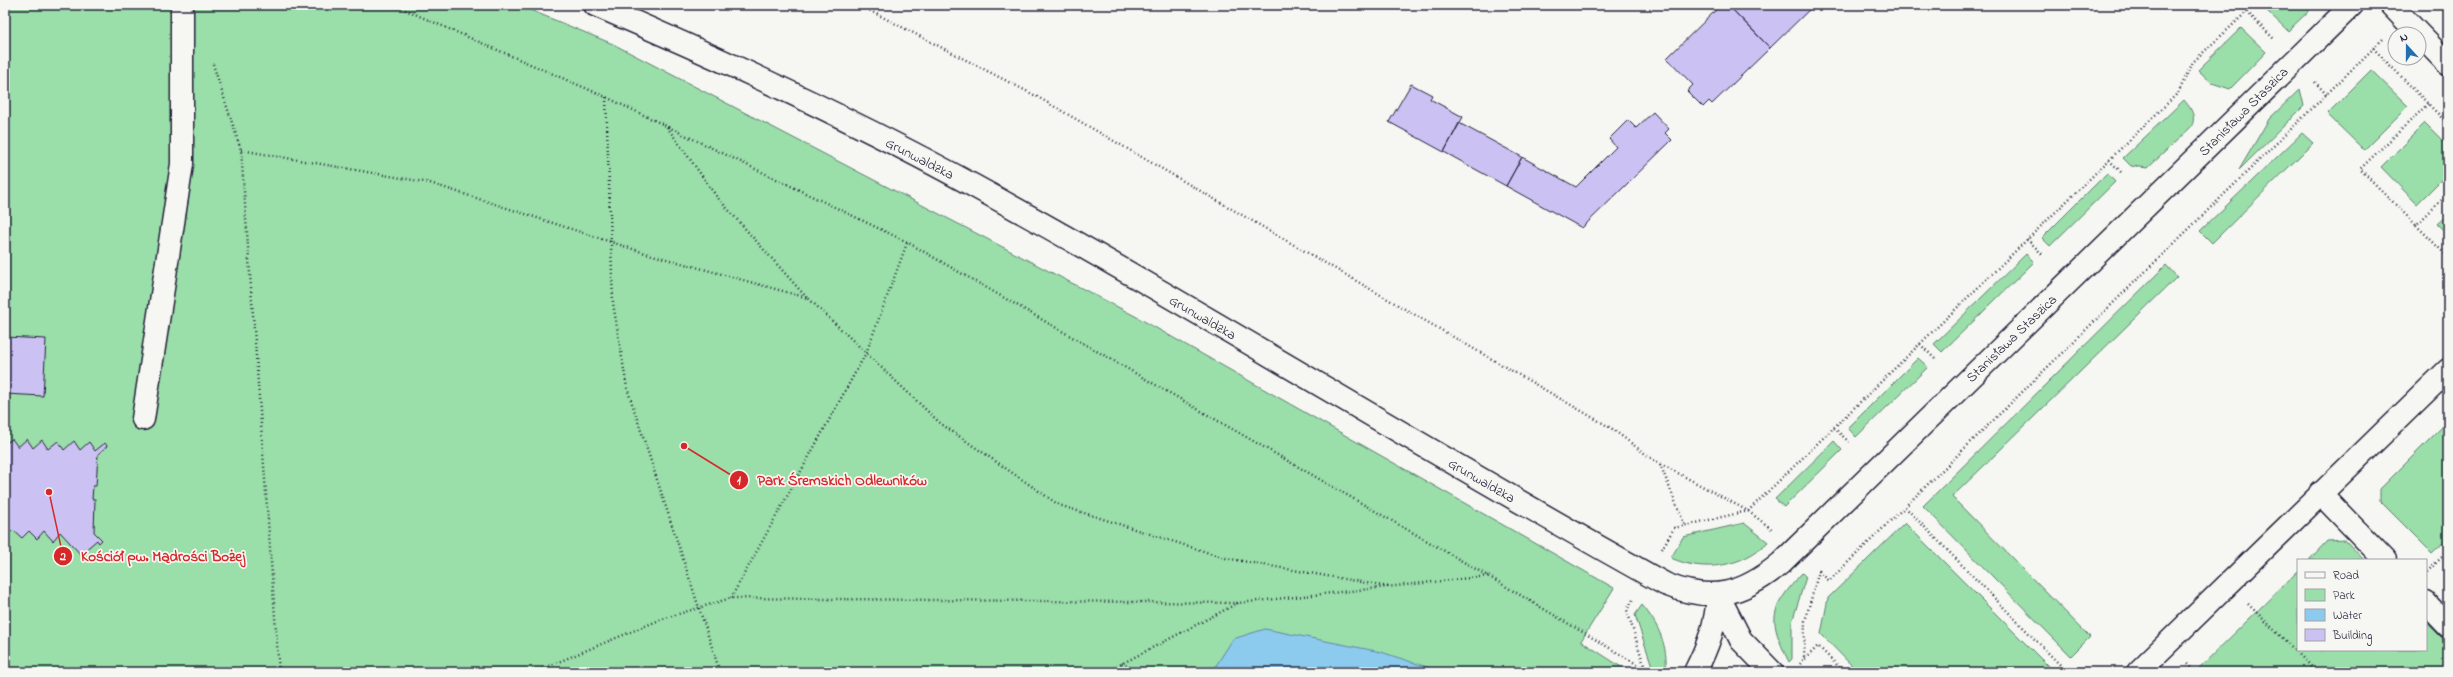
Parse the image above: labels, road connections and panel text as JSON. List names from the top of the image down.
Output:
{
  "streets": {
    "main road": ["Stanisława Staszica", "Grunwaldzka"]
  },
  "crossings": [
    ["Stanisława Staszica", "Grunwaldzka"]
  ],
  "places": ["Park Śremskich Odlewników", "Kościół pw. Mądrości Bożej"],
  "legend": [
    "Road",
    "Park",
    "Water",
    "Building"
  ],
  "north": "top"
}
